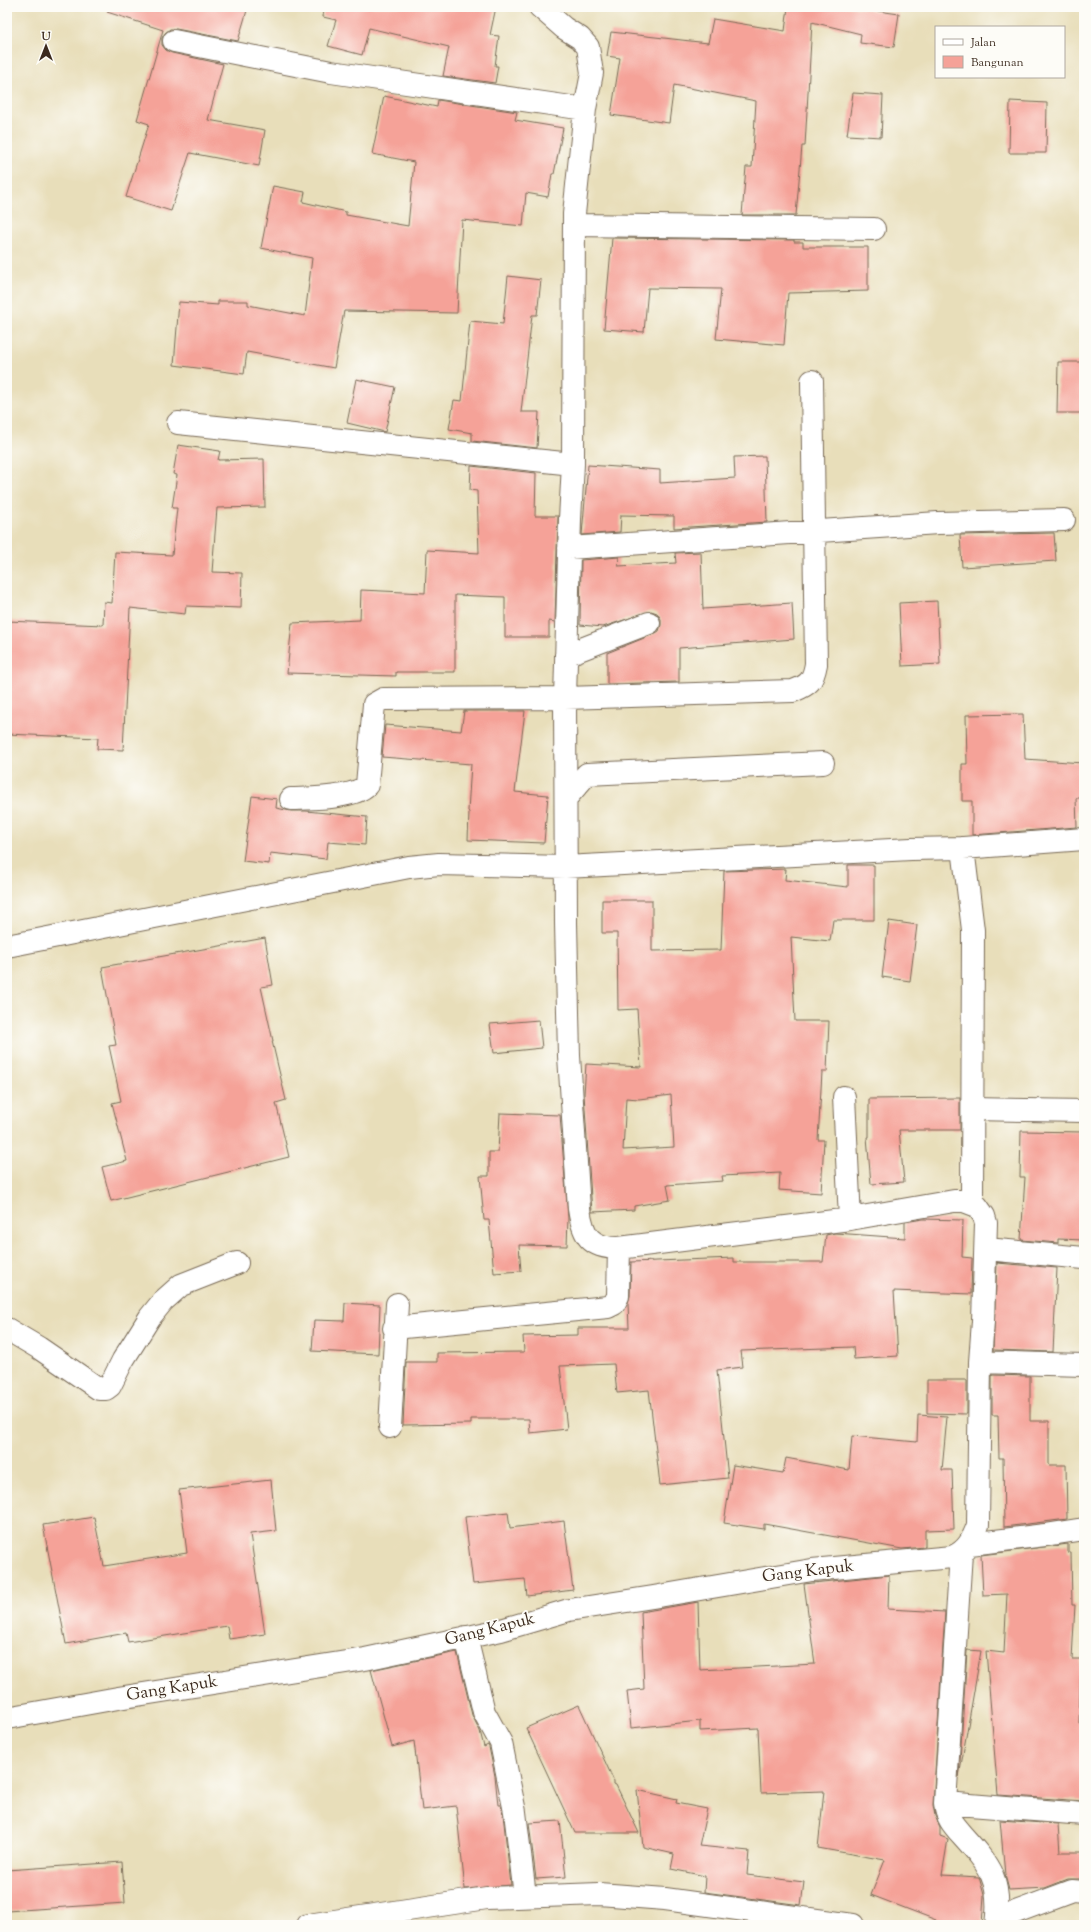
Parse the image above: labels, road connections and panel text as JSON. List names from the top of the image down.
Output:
{
  "streets": {
    "street": ["Gang Kapuk"]
  },
  "legend": ["Jalan", "Bangunan"],
  "north": "top"
}
